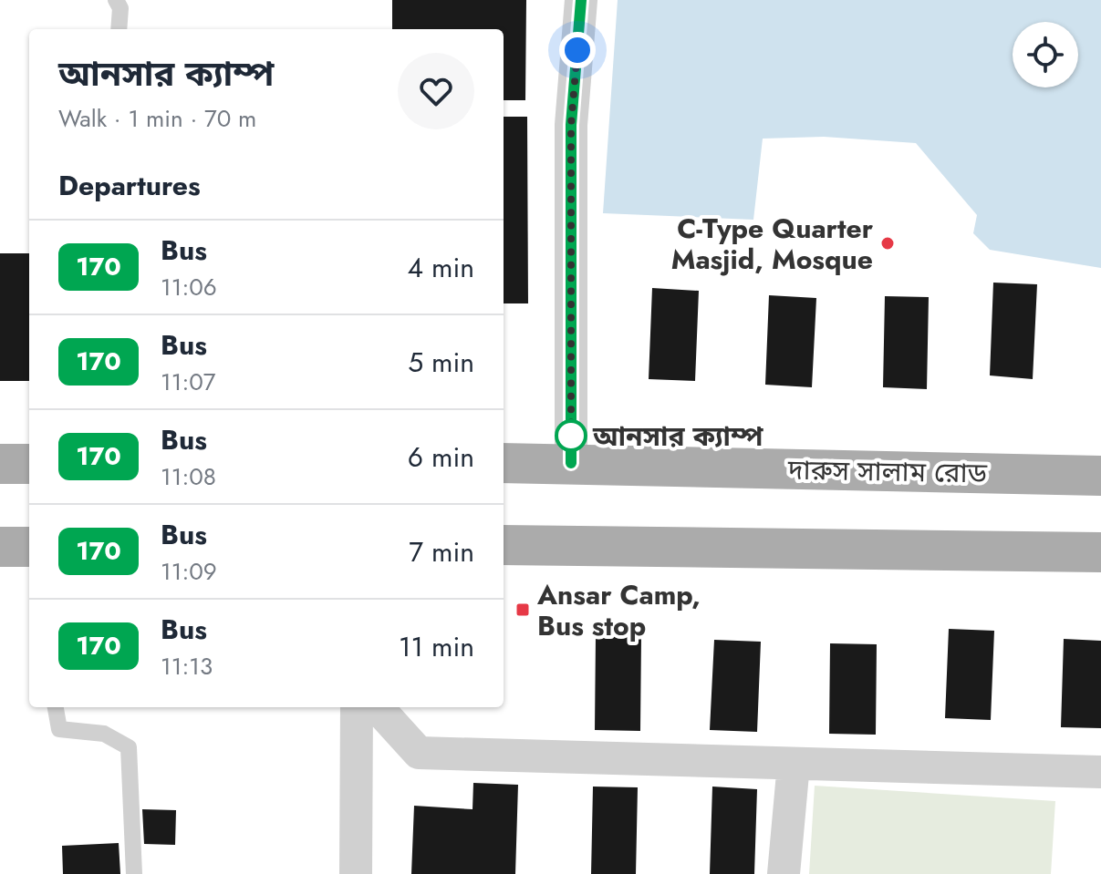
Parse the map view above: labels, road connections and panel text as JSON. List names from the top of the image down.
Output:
{
  "streets": {
    "main road": ["দারুস সালাম রোড"]
  },
  "places": {
    "other": ["C-Type Quarter Masjid, Mosque", "আনসার ক্যাম্প"],
    "transit": ["Ansar Camp, Bus stop"]
  },
  "lines": ["bus line 170"],
  "page": {
    "heading": [
      ["আনসার ক্যাম্প", "Walk · 1 min · 70 m"],
      "Departures"
    ],
    "list": [
      {
        "mark": "170",
        "name": "Bus",
        "note": "11:06",
        "value": "4 min"
      },
      {
        "mark": "170",
        "name": "Bus",
        "note": "11:07",
        "value": "5 min"
      },
      {
        "mark": "170",
        "name": "Bus",
        "note": "11:08",
        "value": "6 min"
      },
      {
        "mark": "170",
        "name": "Bus",
        "note": "11:09",
        "value": "7 min"
      },
      {
        "mark": "170",
        "name": "Bus",
        "note": "11:13",
        "value": "11 min"
      }
    ]
  }
}
